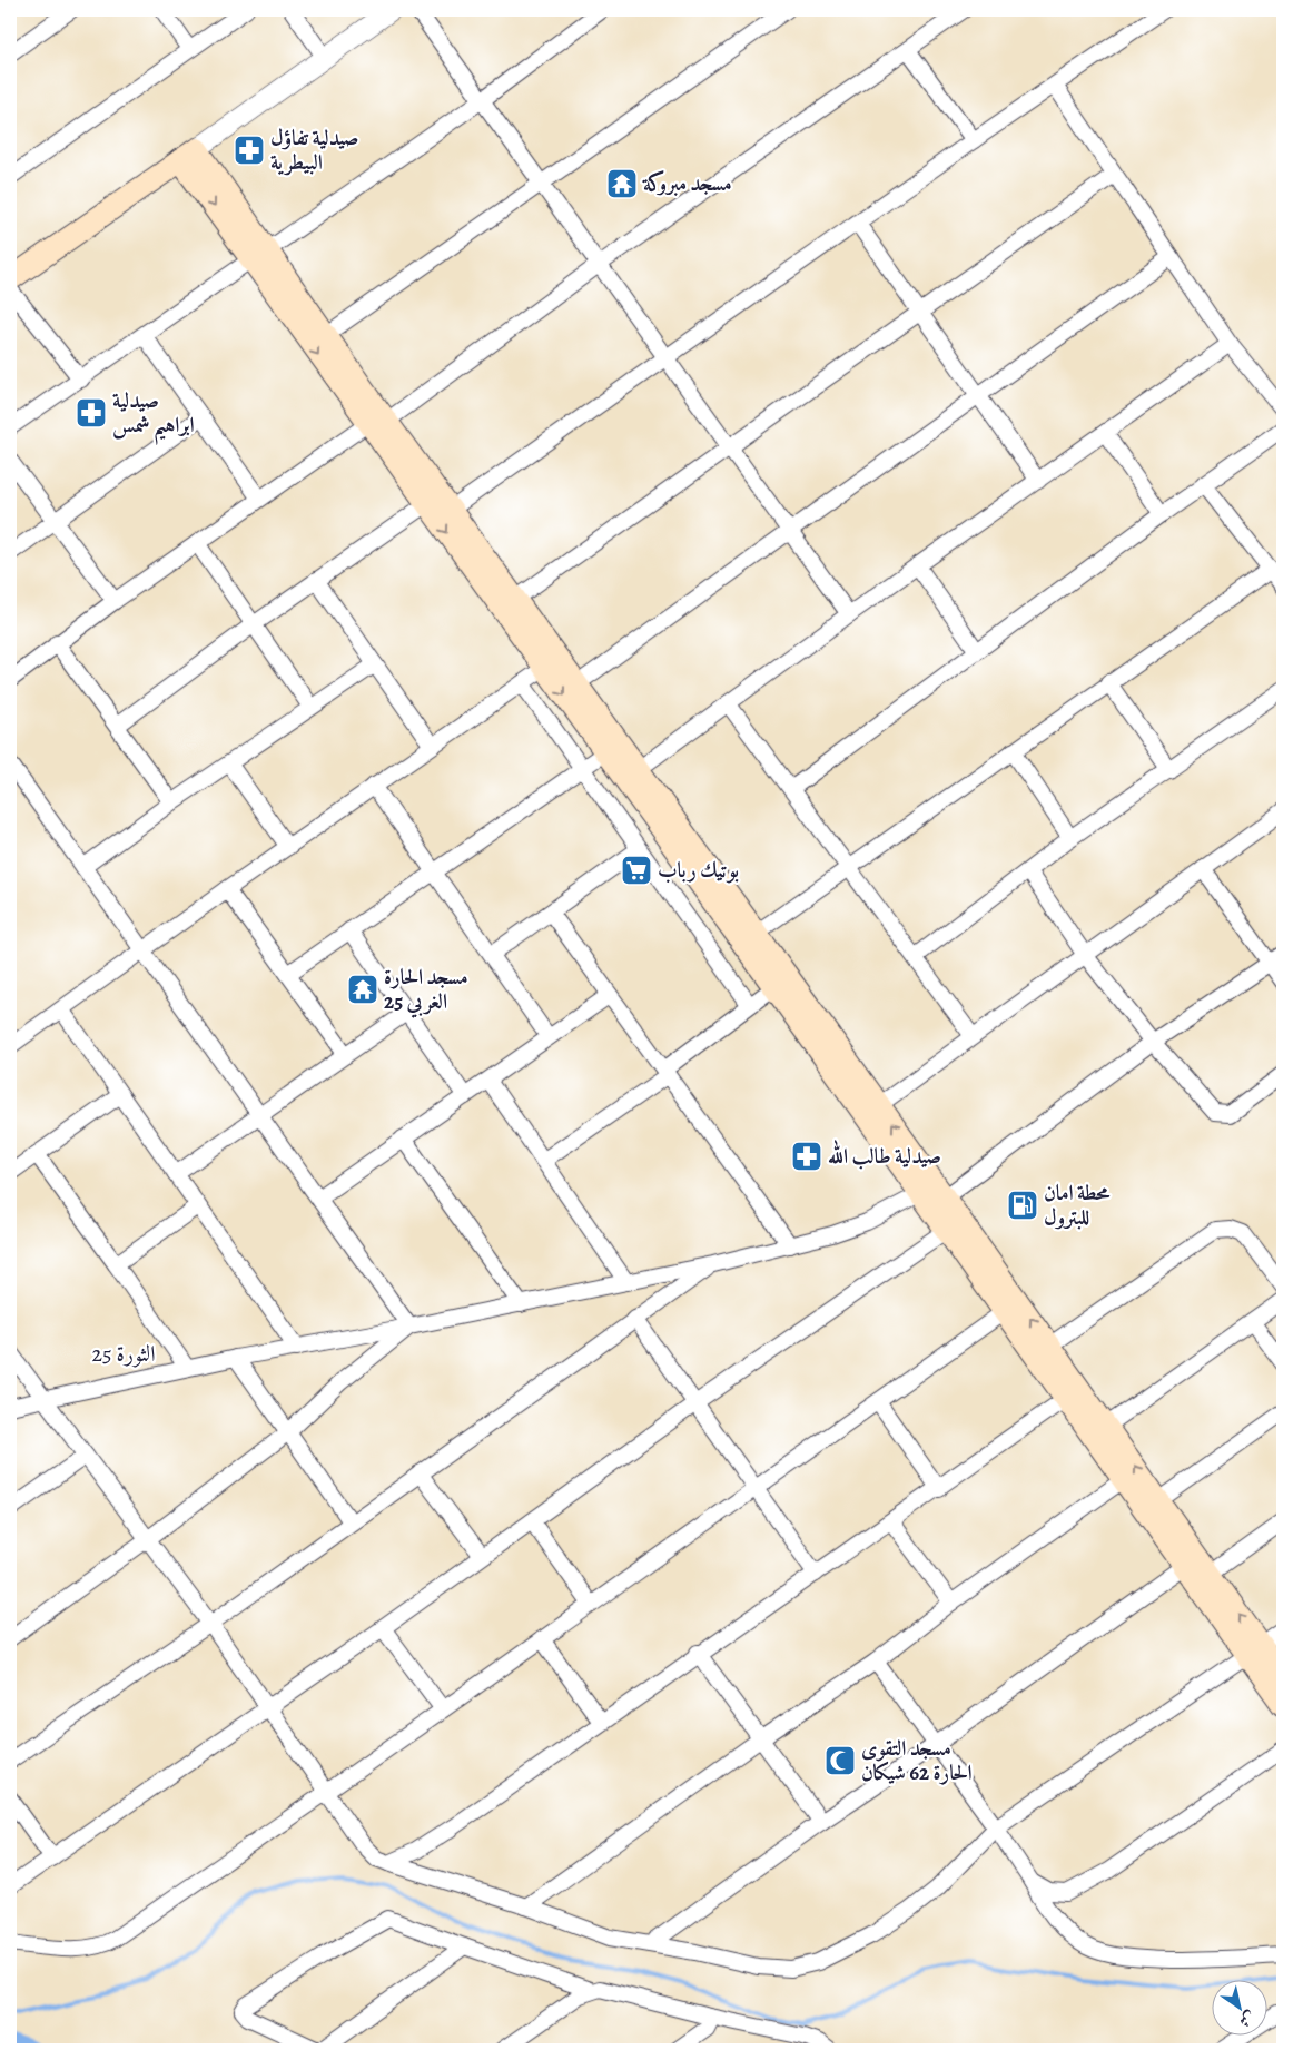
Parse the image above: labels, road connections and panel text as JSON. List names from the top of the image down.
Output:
{
  "districts": ["الثورة 25"],
  "places": {
    "pharmacy": ["صيدلية تفاؤل البيطرية", "صيدلية ابراهيم شمس", "صيدلية طالب الله"],
    "temple": ["مسجد مبروكة", "مسجد الحارة 25 الغربي"],
    "supermarket": ["بوتيك رباب"],
    "fuel station": ["محطة امان للبترول"],
    "mosque": ["مسجد التقوى الحارة 62 شيكان"]
  },
  "north": "bottom right"
}
